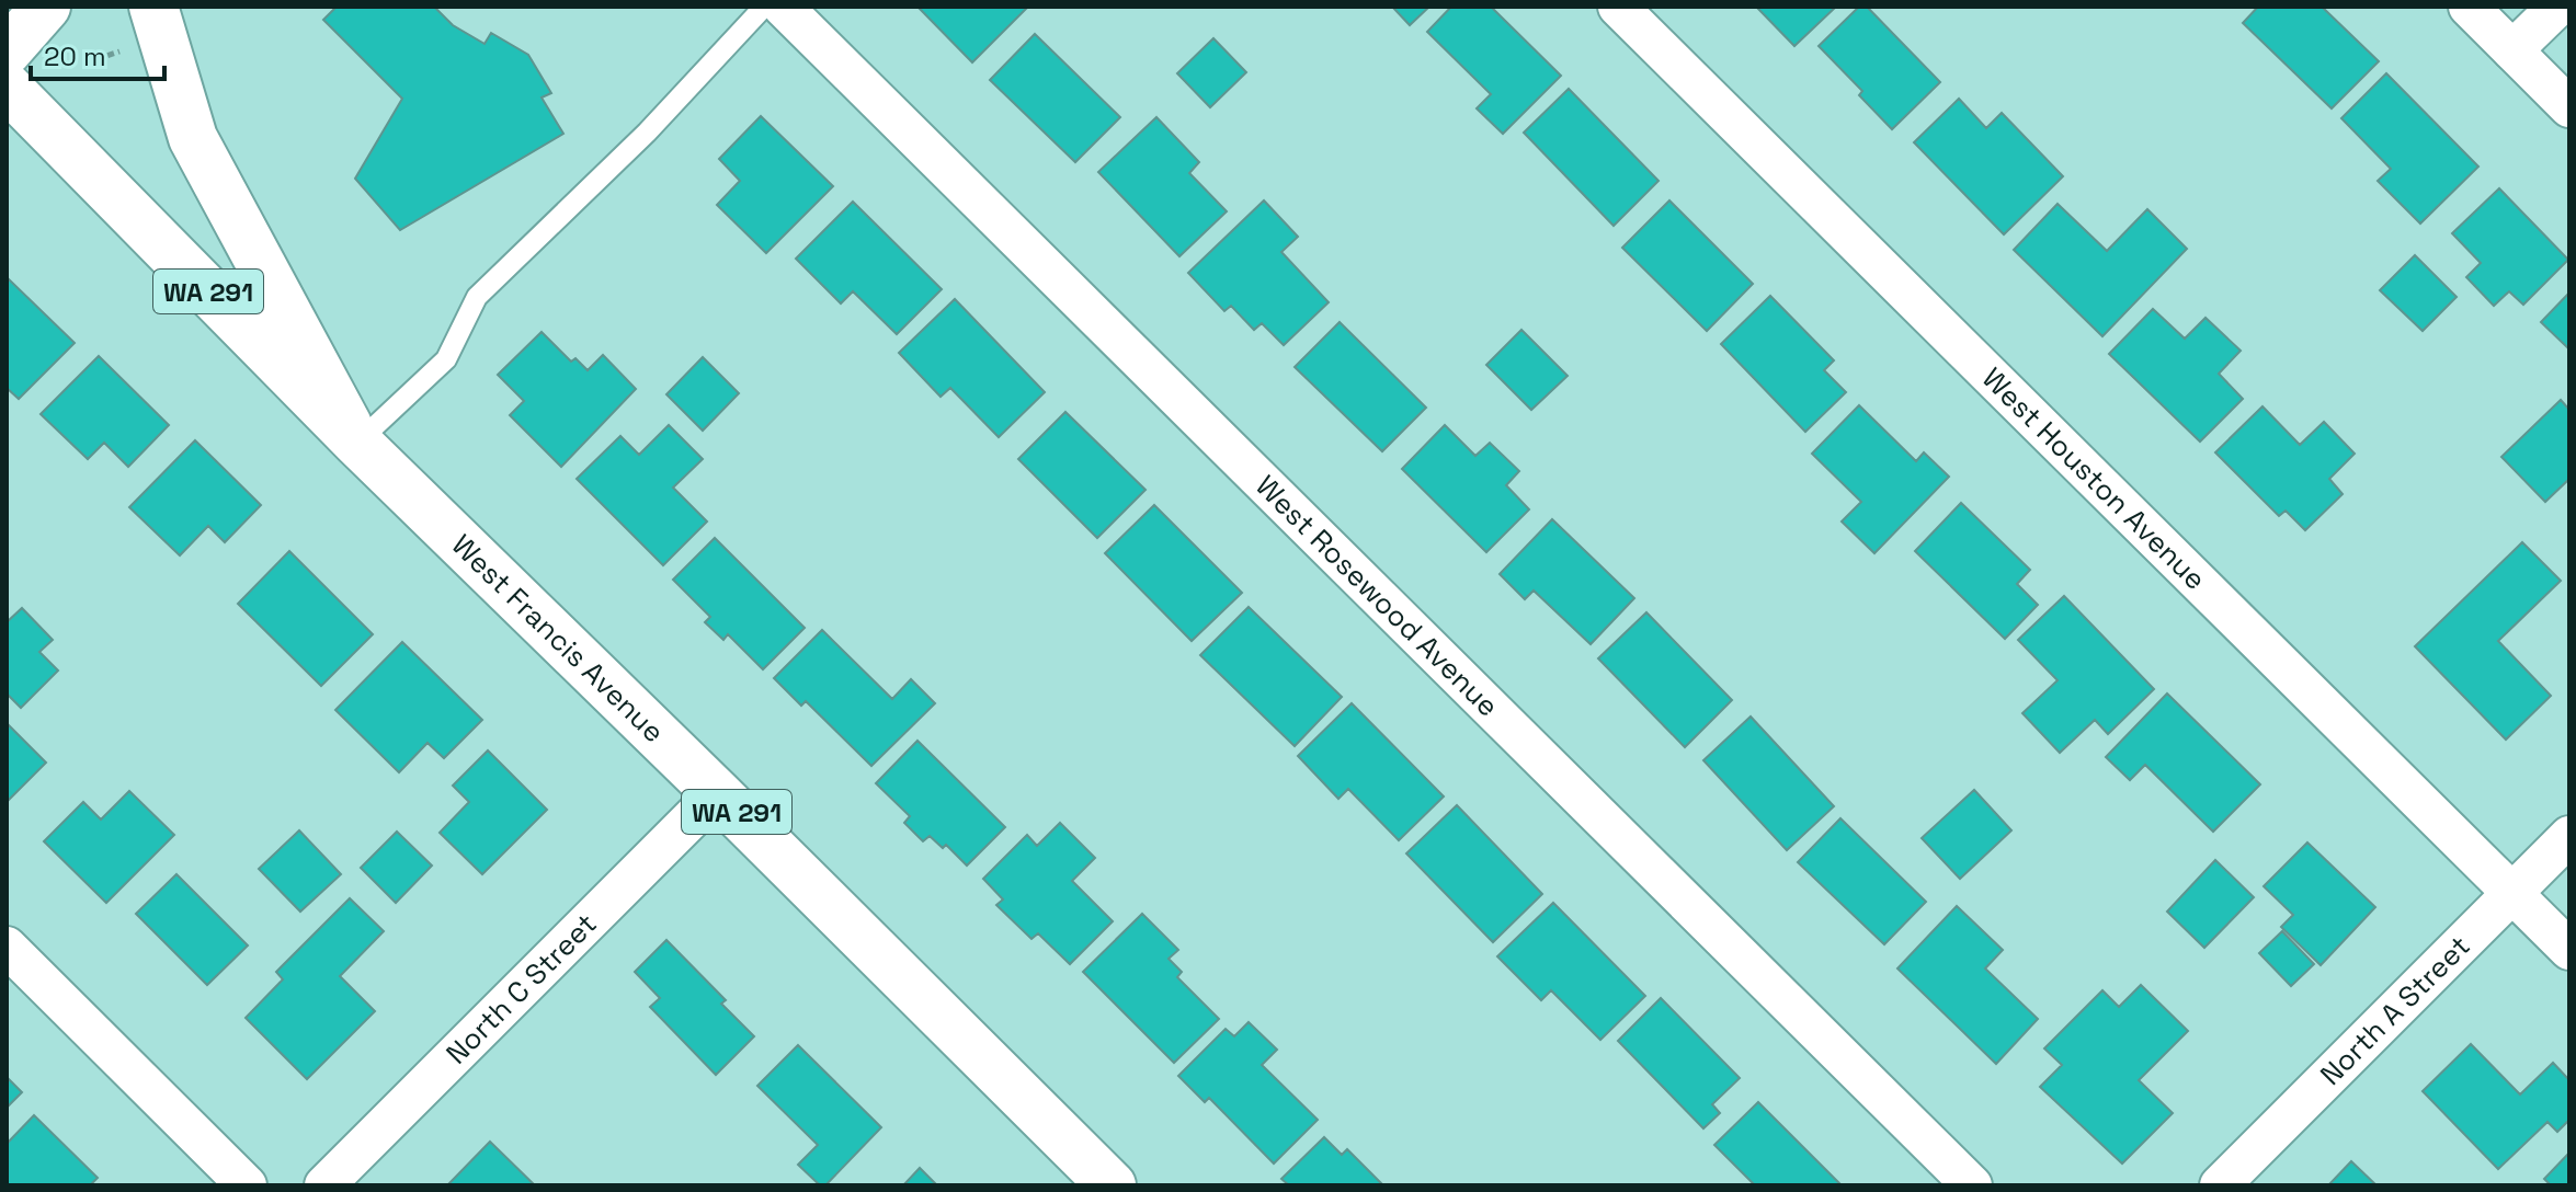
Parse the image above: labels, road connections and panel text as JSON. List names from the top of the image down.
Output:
{
  "streets": {
    "main road": ["WA 291", "West Francis Avenue"],
    "street": [
      "West Houston Avenue",
      "West Rosewood Avenue",
      "North C Street",
      "North A Street"
    ]
  },
  "crossings": [
    ["West Houston Avenue", "North A Street"],
    ["West Francis Avenue", "North C Street"]
  ],
  "scale_bar": "20 m"
}
